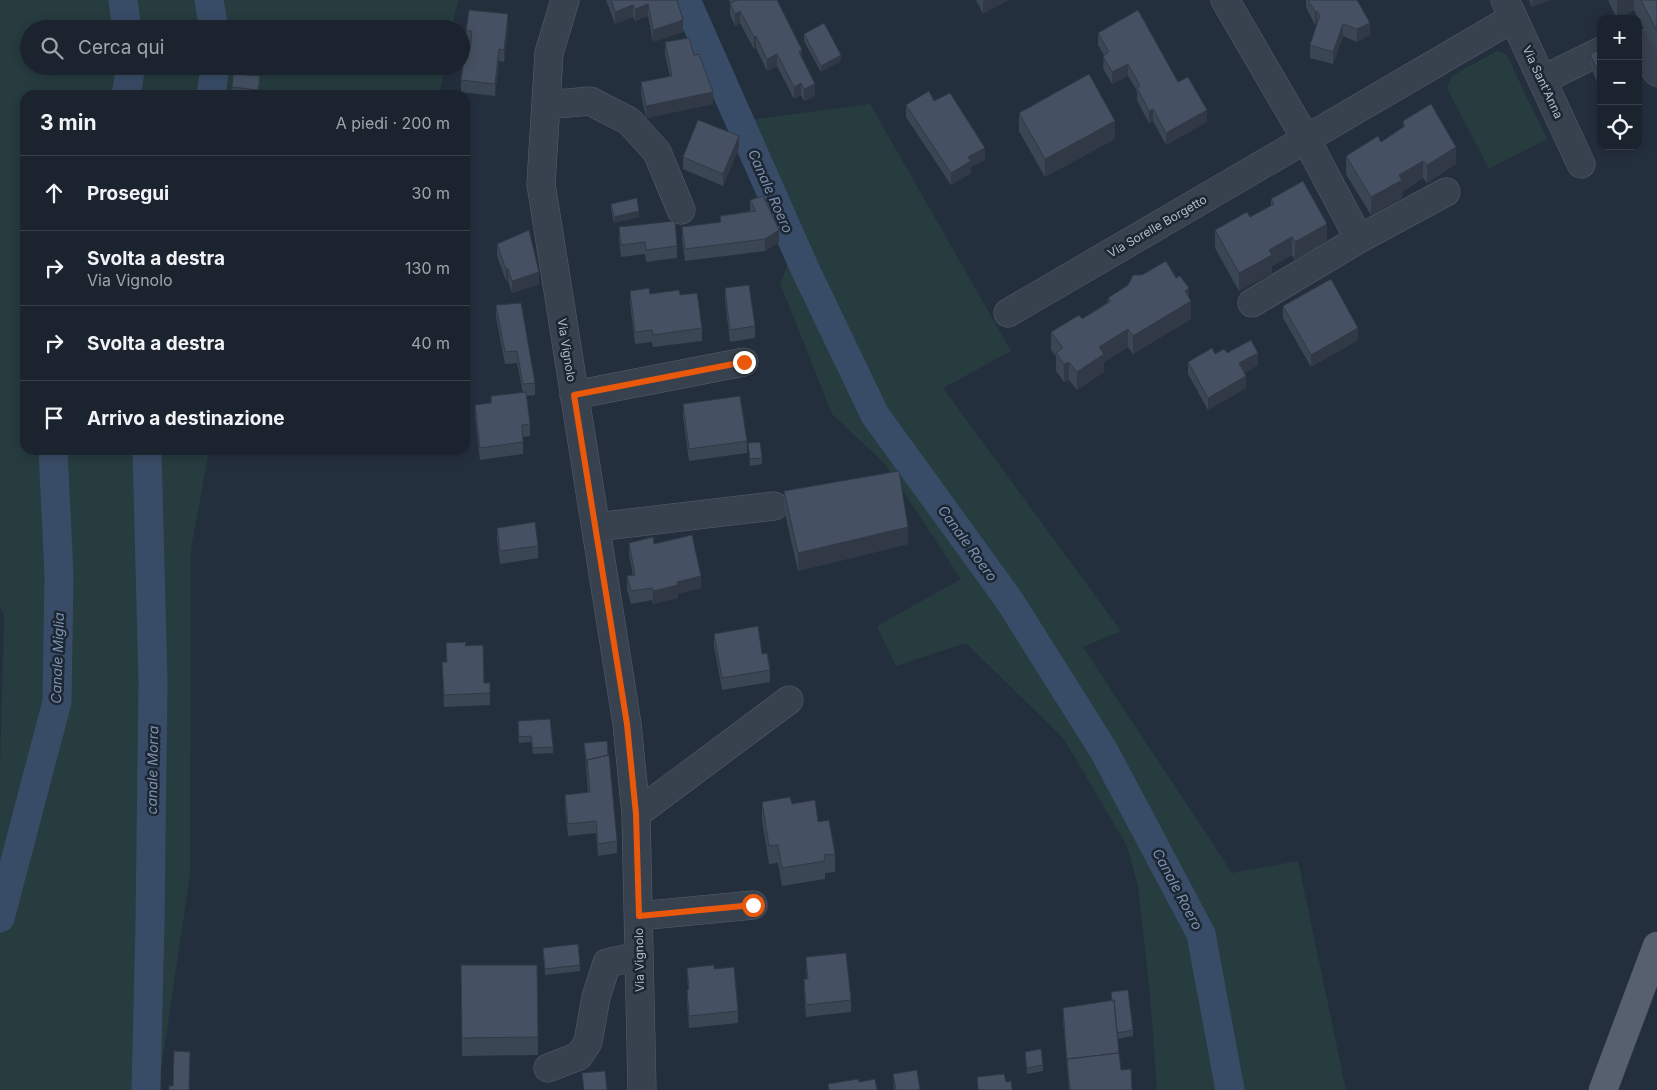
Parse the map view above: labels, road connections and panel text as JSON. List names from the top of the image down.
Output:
{
  "streets": {
    "street": ["Via Sant'Anna", "Via Sorelle Borgetto", "Via Vignolo"]
  },
  "crossings": [
    ["Via Sant'Anna", "Via Sorelle Borgetto"]
  ],
  "water": ["Canale Roero", "Canale Miglia", "canale Morra"],
  "page": {
    "map_buttons": ["+", "−"],
    "search": "Cerca qui",
    "heading": ["3 min", "A piedi · 200 m"],
    "list": [
      ["Prosegui", "30 m"],
      ["Svolta a destra", "Via Vignolo", "130 m"],
      ["Svolta a destra", "40 m"],
      "Arrivo a destinazione"
    ]
  }
}
